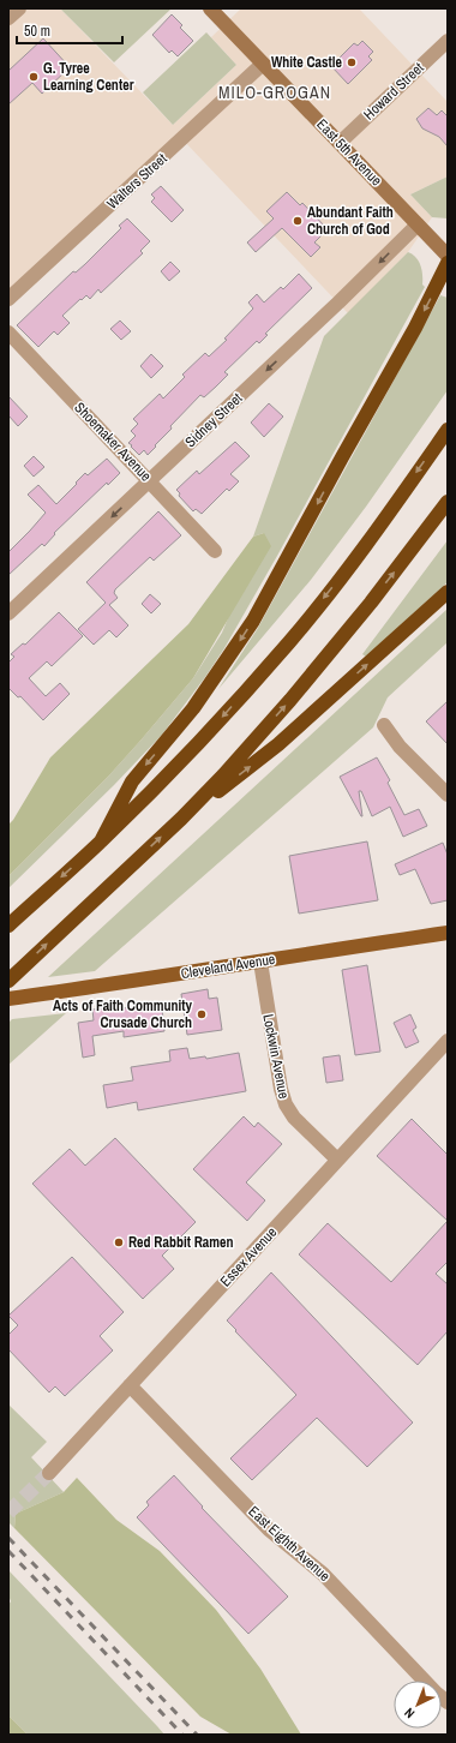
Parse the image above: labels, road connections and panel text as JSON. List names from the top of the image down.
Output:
{
  "streets": {
    "main road": ["East 5th Avenue", "Cleveland Avenue"],
    "street": [
      "Howard Street",
      "Walters Street",
      "Sidney Street",
      "Shoemaker Avenue",
      "Lockwin Avenue",
      "Essex Avenue",
      "East Eighth Avenue"
    ]
  },
  "crossings": [
    ["Howard Street", "East 5th Avenue"],
    ["East 5th Avenue", "Walters Street"],
    ["East 5th Avenue", "Sidney Street"],
    ["Sidney Street", "Shoemaker Avenue"],
    ["Cleveland Avenue", "Lockwin Avenue"],
    ["Lockwin Avenue", "Essex Avenue"],
    ["Essex Avenue", "East Eighth Avenue"]
  ],
  "one_way": ["Sidney Street"],
  "districts": ["MILO-GROGAN"],
  "places": [
    "White Castle",
    "G. Tyree Learning Center",
    "Abundant Faith Church of God",
    "Acts of Faith Community Crusade Church",
    "Red Rabbit Ramen"
  ],
  "scale_bar": "50 m",
  "north": "bottom left"
}
